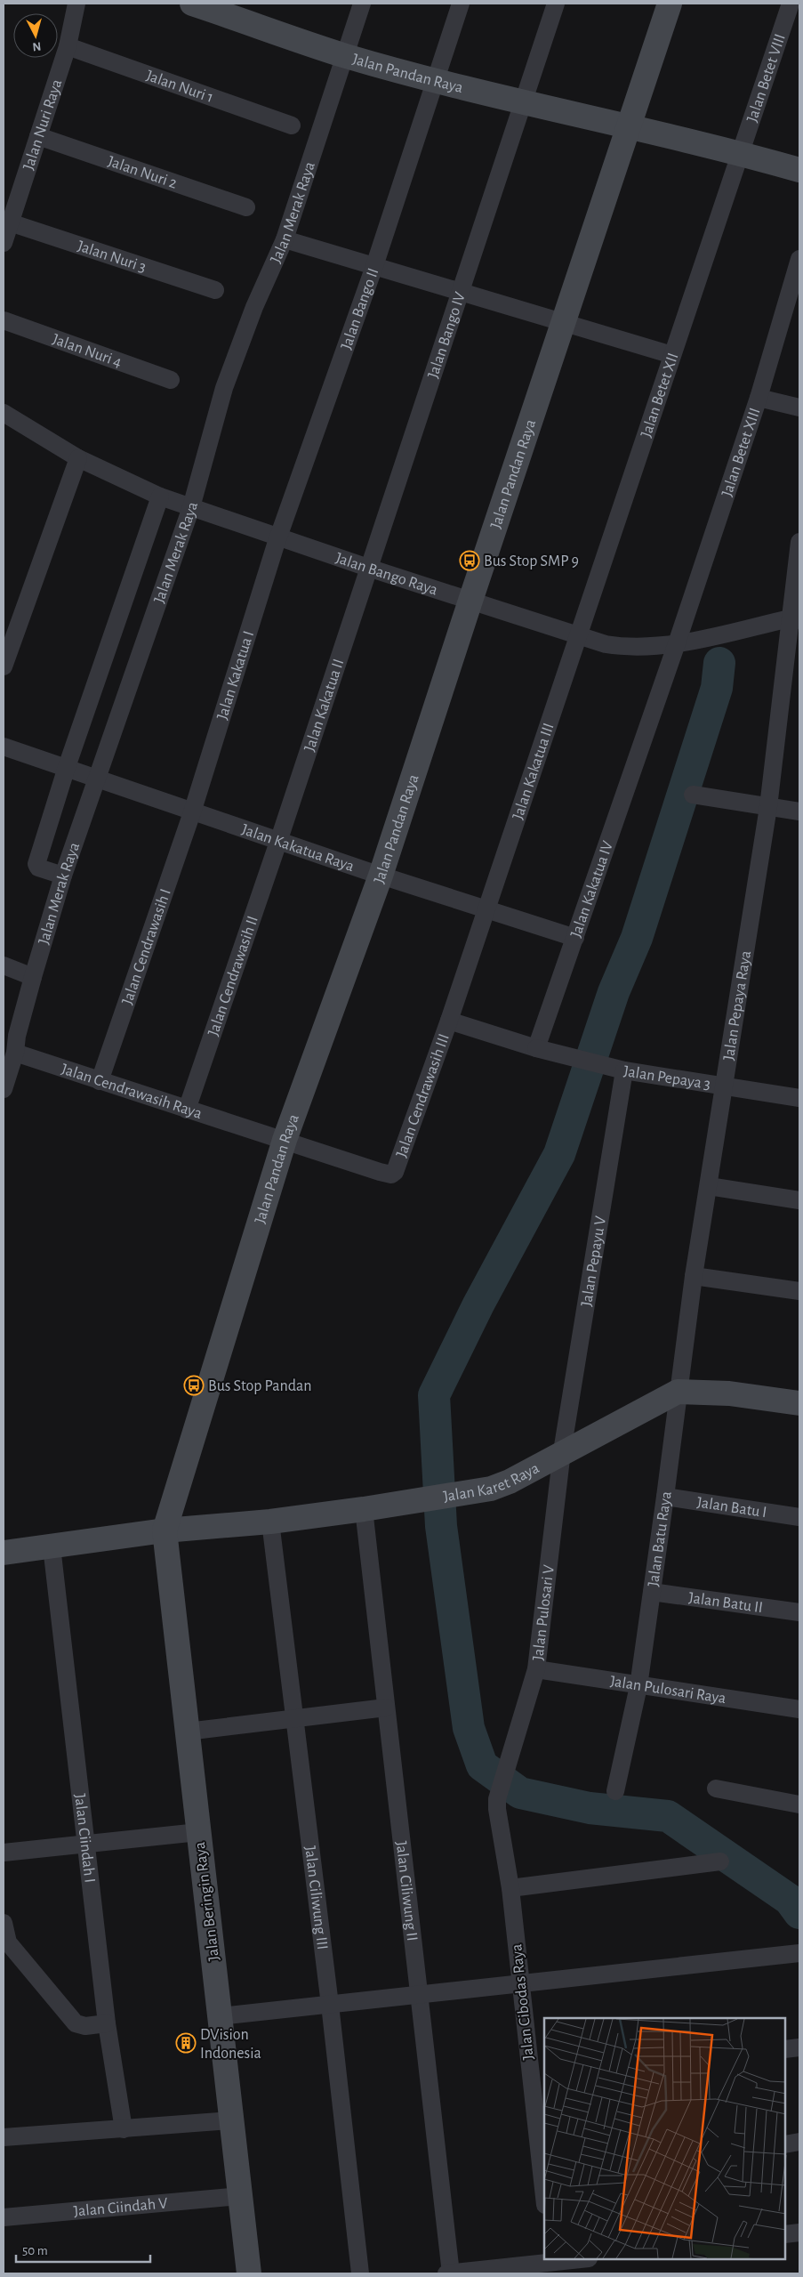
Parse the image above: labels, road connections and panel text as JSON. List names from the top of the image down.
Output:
{
  "streets": {
    "street": [
      "Jalan Pandan Raya",
      "Jalan Betet VIII",
      "Jalan Nuri 1",
      "Jalan Nuri Raya",
      "Jalan Nuri 2",
      "Jalan Merak Raya",
      "Jalan Nuri 3",
      "Jalan Bango II",
      "Jalan Bango IV",
      "Jalan Nuri 4",
      "Jalan Betet XII",
      "Jalan Betet XIII",
      "Jalan Bango Raya",
      "Jalan Kakatua I",
      "Jalan Kakatua II",
      "Jalan Kakatua III",
      "Jalan Kakatua Raya",
      "Jalan Kakatua IV",
      "Jalan Cendrawasih I",
      "Jalan Cendrawasih II",
      "Jalan Pepaya Raya",
      "Jalan Pepaya 3",
      "Jalan Cendrawasih Raya",
      "Jalan Cendrawasih III",
      "Jalan Pepayu V",
      "Jalan Karet Raya",
      "Jalan Batu I",
      "Jalan Batu Raya",
      "Jalan Batu II",
      "Jalan Pulosari V",
      "Jalan Pulosari Raya",
      "Jalan Ciindah I",
      "Jalan Ciliwung II",
      "Jalan Ciliwung III",
      "Jalan Beringin Raya",
      "Jalan Cibodas Raya",
      "Jalan Ciindah V"
    ]
  },
  "crossings": [
    ["Jalan Pandan Raya", "Jalan Betet VIII"],
    ["Jalan Pandan Raya", "Jalan Merak Raya"],
    ["Jalan Pandan Raya", "Jalan Bango II"],
    ["Jalan Pandan Raya", "Jalan Bango IV"],
    ["Jalan Pandan Raya", "Jalan Betet XII"],
    ["Jalan Pandan Raya", "Jalan Bango Raya"],
    ["Jalan Pandan Raya", "Jalan Kakatua Raya"],
    ["Jalan Pandan Raya", "Jalan Cendrawasih Raya"],
    ["Jalan Pandan Raya", "Jalan Cendrawasih III"],
    ["Jalan Pandan Raya", "Jalan Karet Raya"],
    ["Jalan Pandan Raya", "Jalan Beringin Raya"],
    ["Jalan Betet VIII", "Jalan Betet XII"],
    ["Jalan Nuri 1", "Jalan Nuri Raya"],
    ["Jalan Nuri Raya", "Jalan Nuri 2"],
    ["Jalan Nuri Raya", "Jalan Nuri 3"],
    ["Jalan Merak Raya", "Jalan Bango Raya"],
    ["Jalan Merak Raya", "Jalan Kakatua Raya"],
    ["Jalan Merak Raya", "Jalan Cendrawasih Raya"],
    ["Jalan Bango II", "Jalan Bango Raya"],
    ["Jalan Bango II", "Jalan Kakatua I"],
    ["Jalan Bango IV", "Jalan Bango Raya"],
    ["Jalan Bango IV", "Jalan Kakatua II"],
    ["Jalan Betet XII", "Jalan Bango Raya"],
    ["Jalan Betet XII", "Jalan Kakatua III"],
    ["Jalan Betet XIII", "Jalan Bango Raya"],
    ["Jalan Betet XIII", "Jalan Kakatua IV"],
    ["Jalan Bango Raya", "Jalan Kakatua I"],
    ["Jalan Bango Raya", "Jalan Kakatua II"],
    ["Jalan Bango Raya", "Jalan Kakatua III"],
    ["Jalan Bango Raya", "Jalan Kakatua IV"],
    ["Jalan Bango Raya", "Jalan Pepaya Raya"],
    ["Jalan Kakatua I", "Jalan Kakatua Raya"],
    ["Jalan Kakatua I", "Jalan Cendrawasih I"],
    ["Jalan Kakatua II", "Jalan Kakatua Raya"],
    ["Jalan Kakatua II", "Jalan Cendrawasih II"],
    ["Jalan Kakatua III", "Jalan Kakatua Raya"],
    ["Jalan Kakatua III", "Jalan Cendrawasih III"],
    ["Jalan Kakatua Raya", "Jalan Kakatua IV"],
    ["Jalan Kakatua Raya", "Jalan Cendrawasih I"],
    ["Jalan Kakatua Raya", "Jalan Cendrawasih II"],
    ["Jalan Kakatua Raya", "Jalan Cendrawasih III"],
    ["Jalan Kakatua IV", "Jalan Pepaya 3"],
    ["Jalan Cendrawasih I", "Jalan Cendrawasih Raya"],
    ["Jalan Cendrawasih II", "Jalan Cendrawasih Raya"],
    ["Jalan Pepaya Raya", "Jalan Pepaya 3"],
    ["Jalan Pepaya Raya", "Jalan Karet Raya"],
    ["Jalan Pepaya Raya", "Jalan Batu Raya"],
    ["Jalan Pepaya 3", "Jalan Pepayu V"],
    ["Jalan Cendrawasih Raya", "Jalan Cendrawasih III"],
    ["Jalan Pepayu V", "Jalan Karet Raya"],
    ["Jalan Pepayu V", "Jalan Pulosari V"],
    ["Jalan Karet Raya", "Jalan Batu Raya"],
    ["Jalan Karet Raya", "Jalan Pulosari V"],
    ["Jalan Karet Raya", "Jalan Ciindah I"],
    ["Jalan Karet Raya", "Jalan Ciliwung II"],
    ["Jalan Karet Raya", "Jalan Ciliwung III"],
    ["Jalan Karet Raya", "Jalan Beringin Raya"],
    ["Jalan Batu I", "Jalan Batu Raya"],
    ["Jalan Batu Raya", "Jalan Batu II"],
    ["Jalan Batu Raya", "Jalan Pulosari Raya"],
    ["Jalan Pulosari V", "Jalan Pulosari Raya"],
    ["Jalan Pulosari V", "Jalan Cibodas Raya"],
    ["Jalan Beringin Raya", "Jalan Ciindah V"]
  ],
  "places": {
    "bus stop": ["Bus Stop SMP 9", "Bus Stop Pandan"],
    "building": ["DVision Indonesia"]
  },
  "scale_bar": "50 m",
  "north": "bottom"
}
